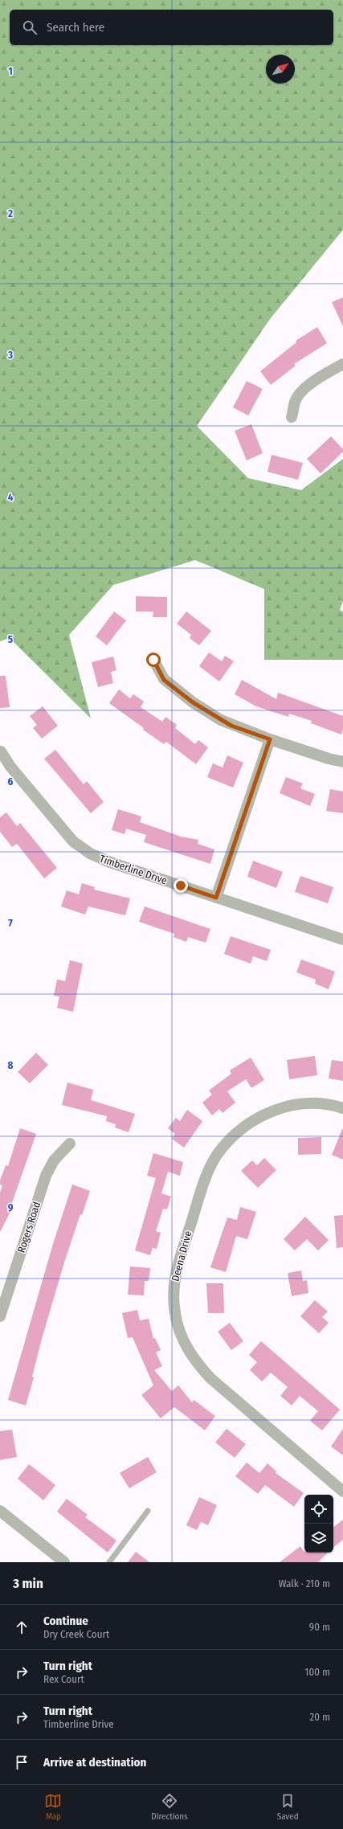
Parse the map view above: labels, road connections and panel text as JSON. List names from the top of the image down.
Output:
{
  "streets": {
    "street": ["Timberline Drive", "Rogers Road", "Deena Drive"]
  },
  "north": "top right",
  "page": {
    "search": "Search here",
    "heading": ["3 min", "Walk · 210 m"],
    "list": [
      ["Continue", "Dry Creek Court", "90 m"],
      ["Turn right", "Rex Court", "100 m"],
      ["Turn right", "Timberline Drive", "20 m"],
      "Arrive at destination"
    ],
    "nav": ["Map", "Directions", "Saved"]
  },
  "grid": {
    "rows": [
      "1",
      "2",
      "3",
      "4",
      "5",
      "6",
      "7",
      "8",
      "9"
    ]
  }
}
